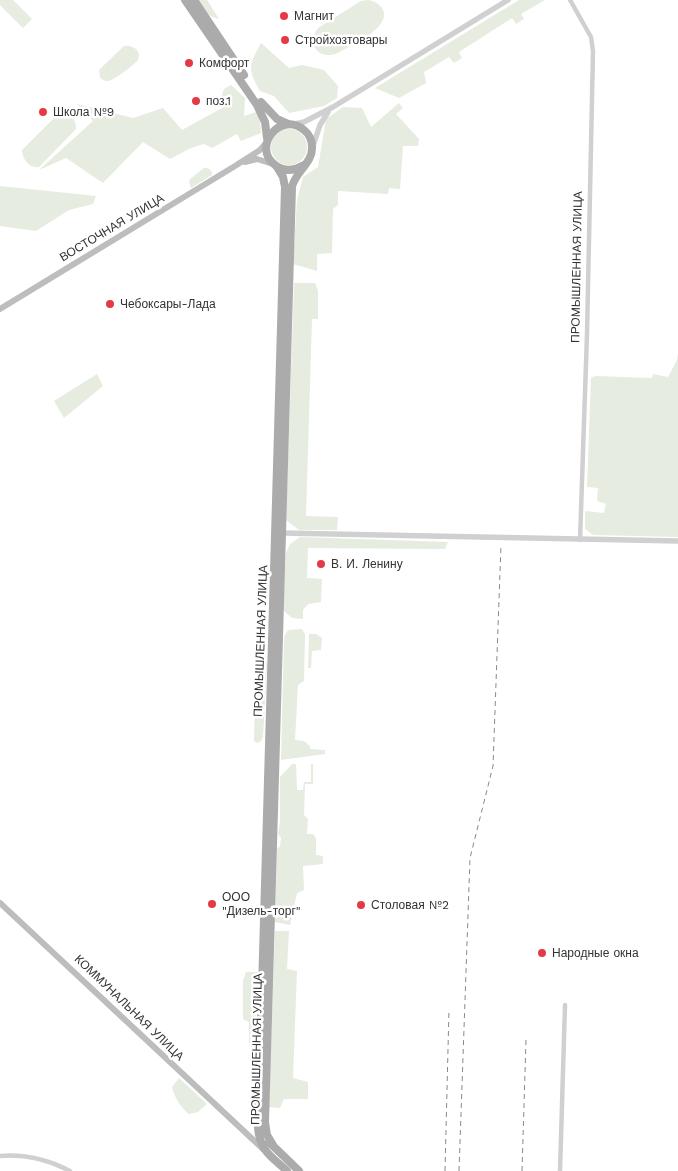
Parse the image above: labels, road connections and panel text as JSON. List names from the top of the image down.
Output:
{
  "streets": {
    "main road": ["ВОСТОЧНАЯ УЛИЦА", "ПРОМЫШЛЕННАЯ УЛИЦА", "КОММУНАЛЬНАЯ УЛИЦА"]
  },
  "crossings": [
    ["ВОСТОЧНАЯ УЛИЦА", "ПРОМЫШЛЕННАЯ УЛИЦА"],
    ["ПРОМЫШЛЕННАЯ УЛИЦА", "КОММУНАЛЬНАЯ УЛИЦА"]
  ],
  "places": [
    "Магнит",
    "Стройхозтовары",
    "Комфорт",
    "поз.1",
    "Школа №9",
    "Чебоксары-Лада",
    "В. И. Ленину",
    "ООО \"Дизель-торг\"",
    "Столовая №2",
    "Народные окна"
  ]
}
